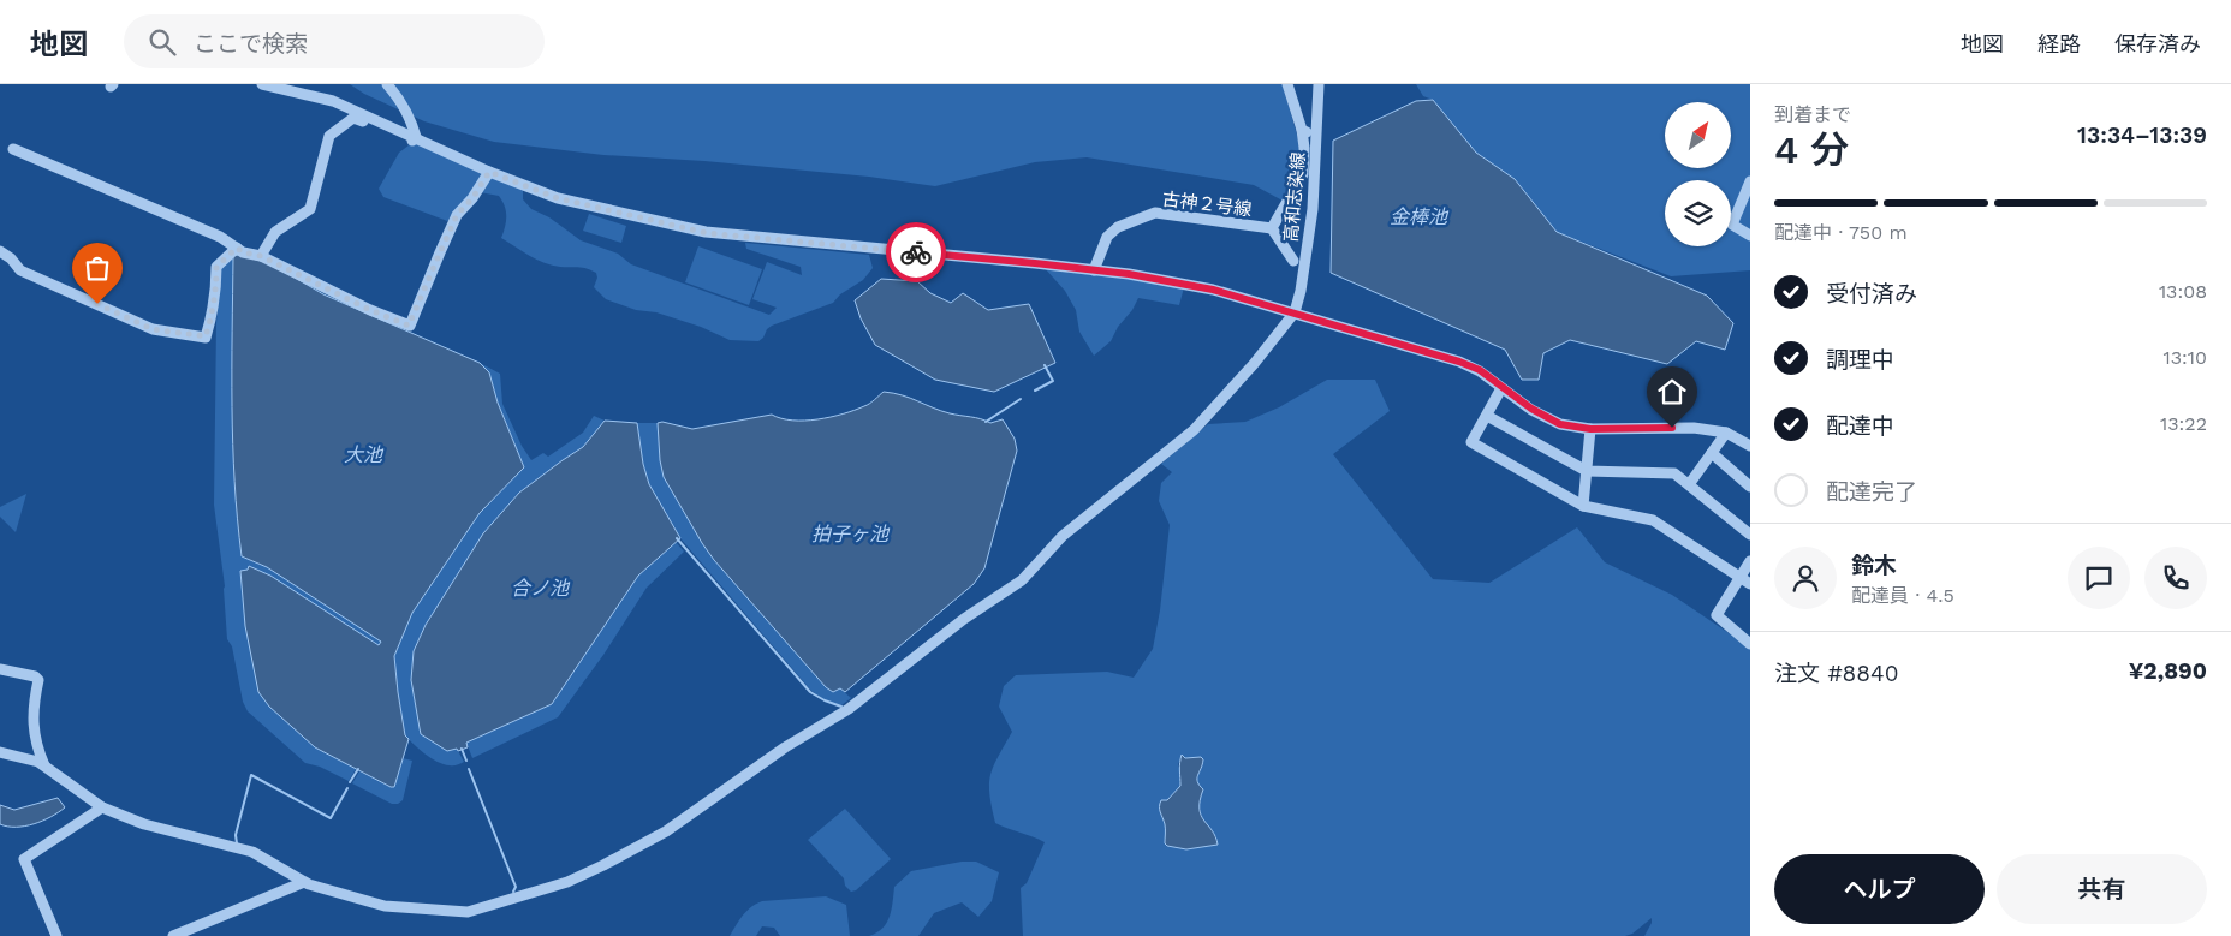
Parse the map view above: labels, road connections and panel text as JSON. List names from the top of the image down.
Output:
{
  "streets": {
    "street": ["高和志染線", "古神２号線"]
  },
  "water": [
    "金棒池",
    "大池",
    "拍子ヶ池",
    "合ノ池"
  ],
  "north": "top right",
  "page": {
    "header": "地図",
    "search": "ここで検索",
    "nav": ["地図", "経路", "保存済み"],
    "heading": ["4 分", "到着まで", "13:34–13:39"],
    "panel": [
      "鈴木",
      "配達員 · 4.5",
      "注文 #8840",
      "¥2,890"
    ],
    "bar": "配達中 · 750 m",
    "list": [
      ["受付済み", "13:08"],
      ["調理中", "13:10"],
      ["配達中", "13:22"],
      "配達完了"
    ],
    "buttons": ["ヘルプ", "共有"]
  }
}
